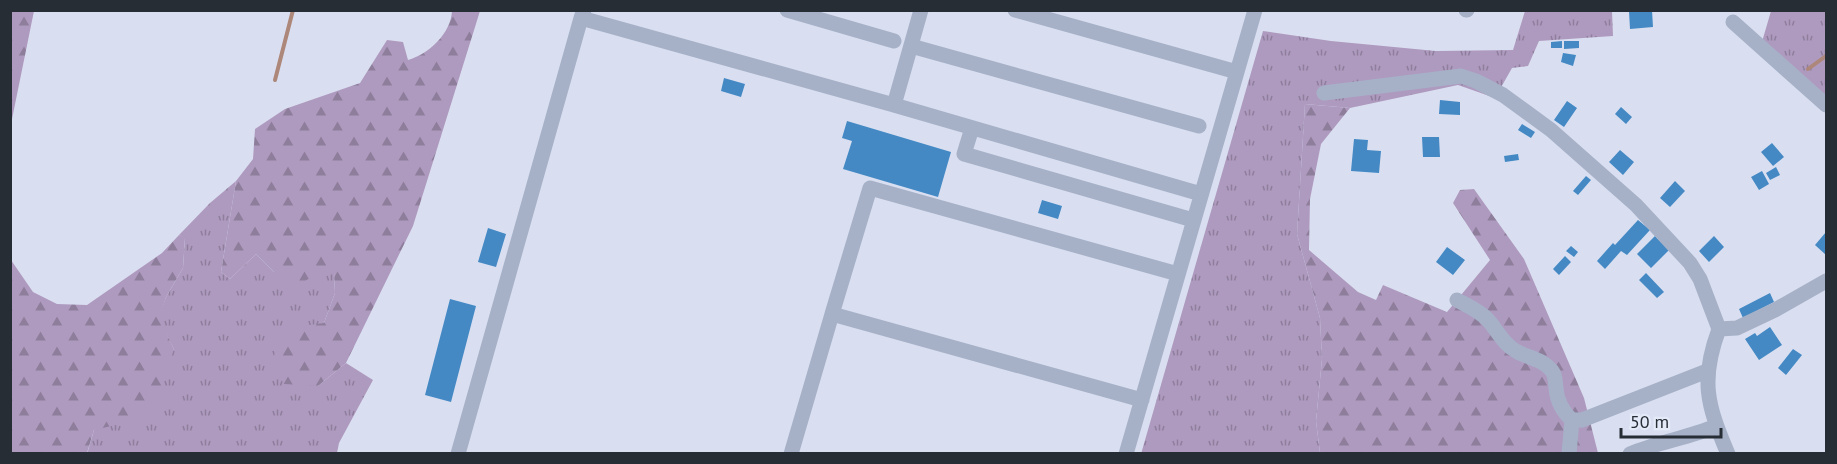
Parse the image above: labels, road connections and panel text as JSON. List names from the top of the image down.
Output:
{
  "scale_bar": "50 m"
}
